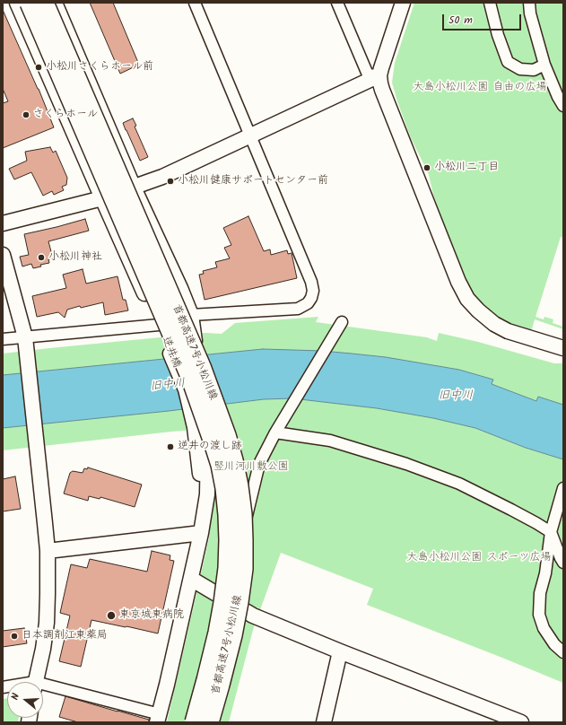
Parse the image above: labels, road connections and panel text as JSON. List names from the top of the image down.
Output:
{
  "streets": {
    "highway": ["首都高速7号小松川線"],
    "street": ["逆井橋"]
  },
  "water": ["旧中川"],
  "parks": ["大島小松川公園 自由の広場", "竪川河川敷公園", "大島小松川公園 スポーツ広場"],
  "places": [
    "小松川さくらホール前",
    "さくらホール",
    "小松川二丁目",
    "小松川健康サポートセンター前",
    "小松川神社",
    "逆井の渡し跡",
    "東京城東病院",
    "日本調剤江東薬局"
  ],
  "scale_bar": "50 m",
  "north": "left"
}
